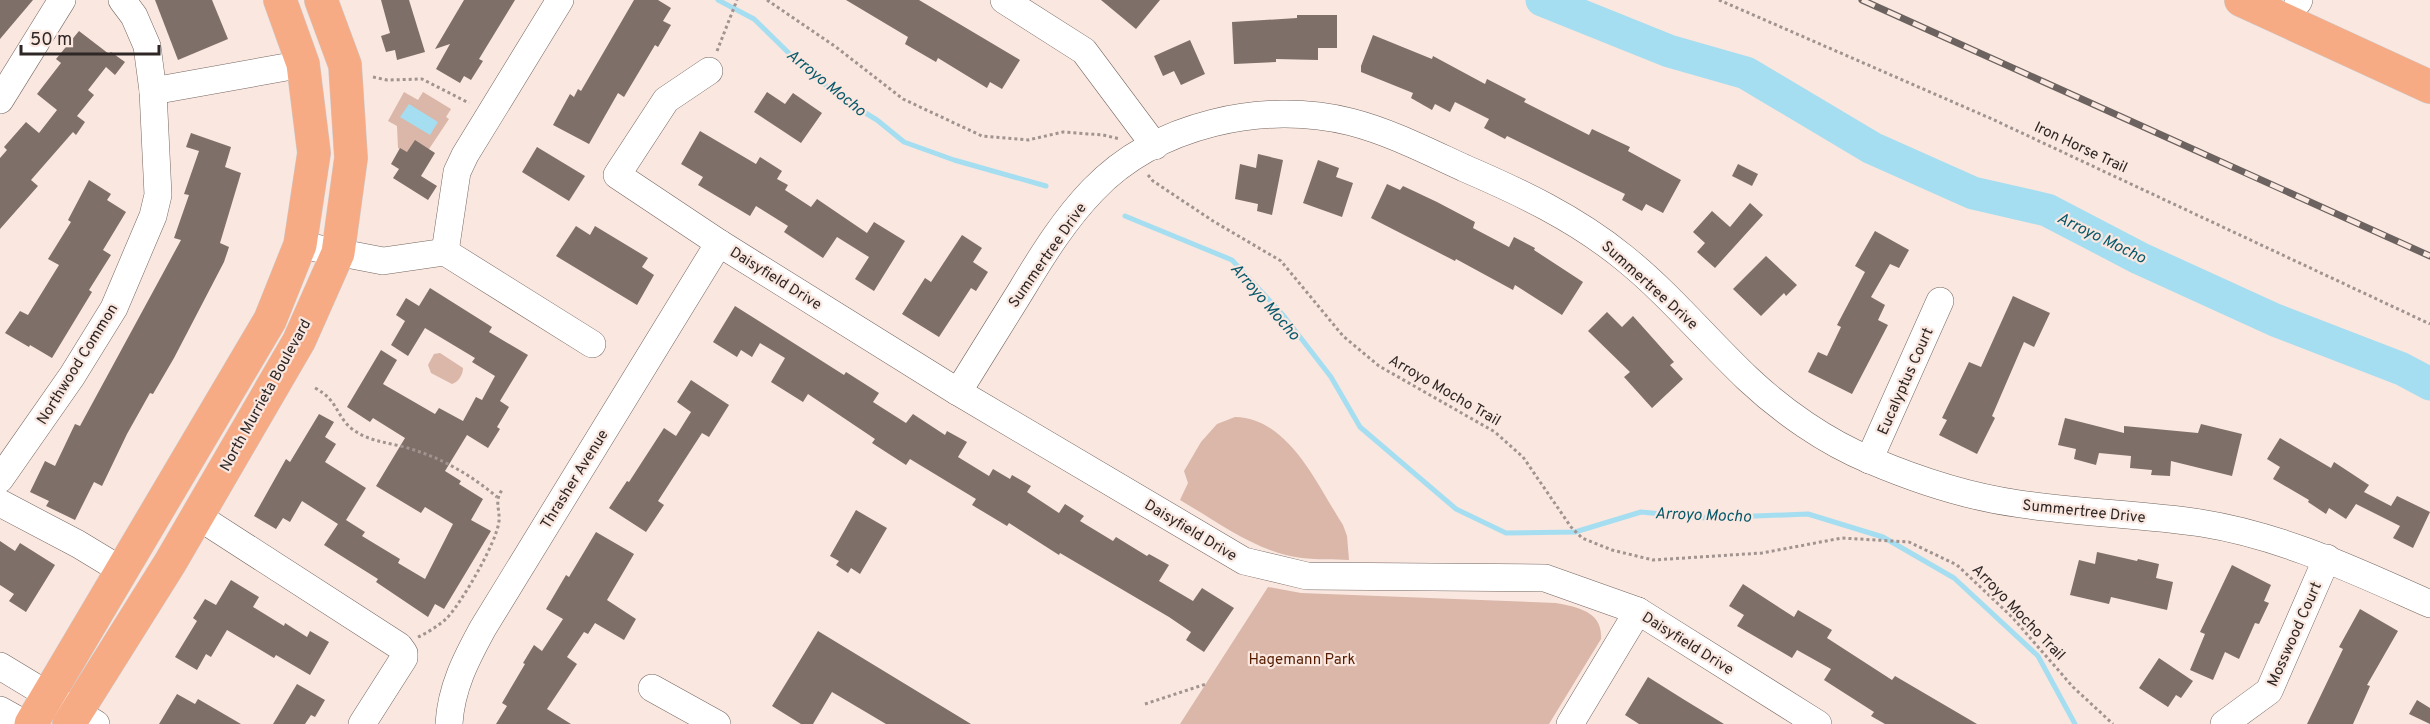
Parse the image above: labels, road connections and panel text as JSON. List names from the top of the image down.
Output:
{
  "streets": {
    "main road": ["North Murrieta Boulevard"],
    "street": [
      "Summertree Drive",
      "Daisyfield Drive",
      "Northwood Common",
      "Eucalyptus Court",
      "Thrasher Avenue",
      "Mosswood Court"
    ],
    "path": ["Iron Horse Trail", "Arroyo Mocho Trail"]
  },
  "crossings": [
    ["Summertree Drive", "Daisyfield Drive"],
    ["Summertree Drive", "Eucalyptus Court"],
    ["Summertree Drive", "Arroyo Mocho Trail"],
    ["Summertree Drive", "Mosswood Court"],
    ["Daisyfield Drive", "Thrasher Avenue"]
  ],
  "water": ["Arroyo Mocho"],
  "parks": ["Hagemann Park"],
  "scale_bar": "50 m"
}
